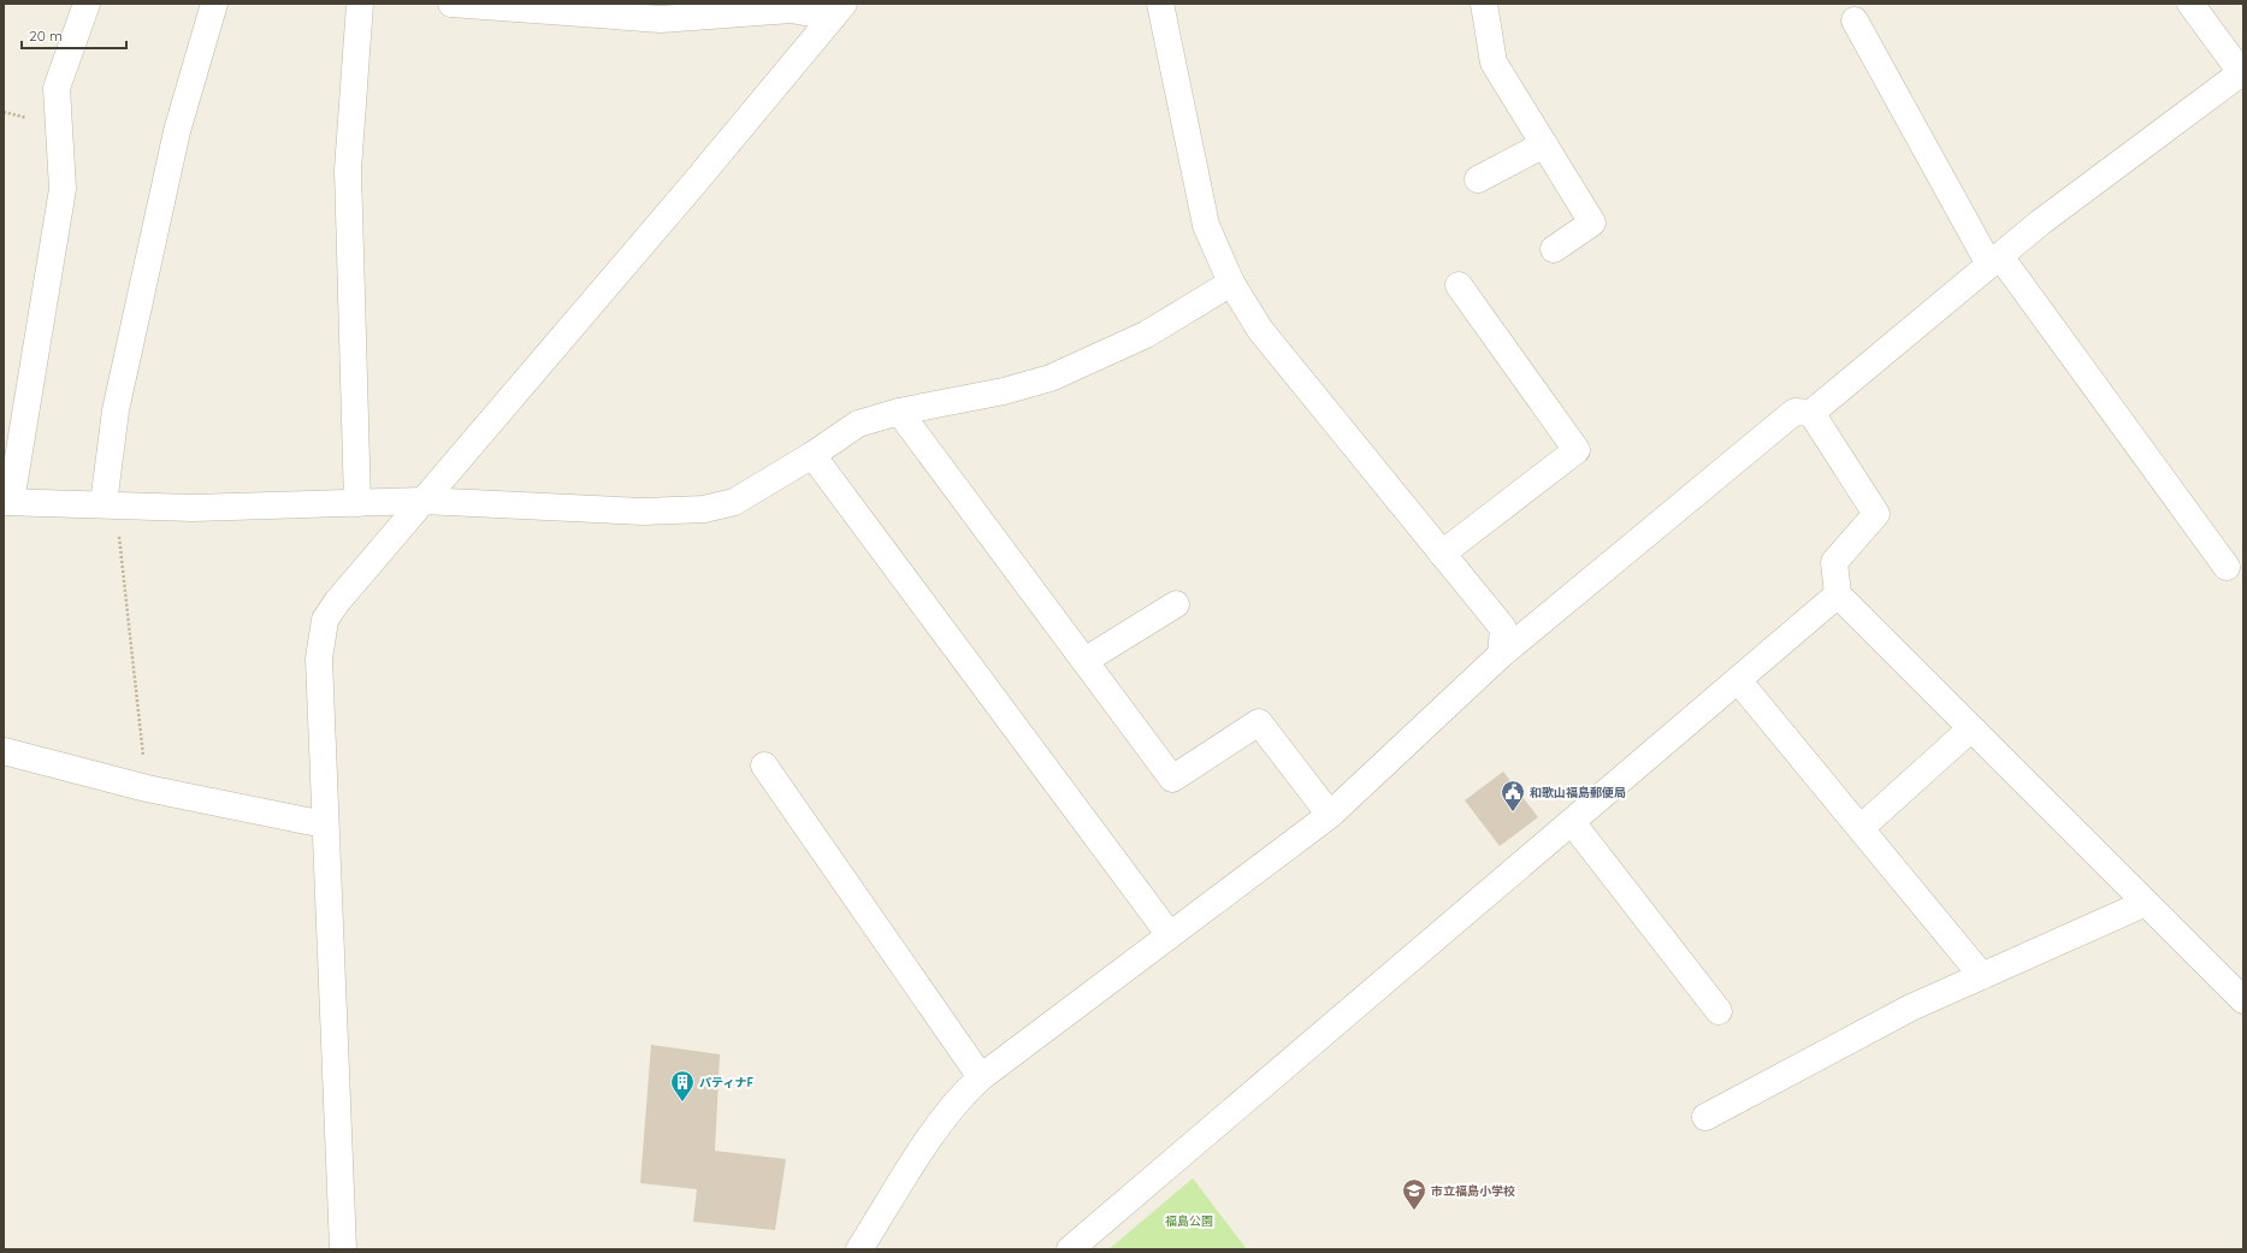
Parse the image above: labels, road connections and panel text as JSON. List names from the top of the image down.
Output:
{
  "parks": ["福島公園"],
  "places": {
    "public building": ["和歌山福島郵便局"],
    "building": ["パティナF"],
    "school or university": ["市立福島小学校"]
  },
  "scale_bar": "20 m"
}
